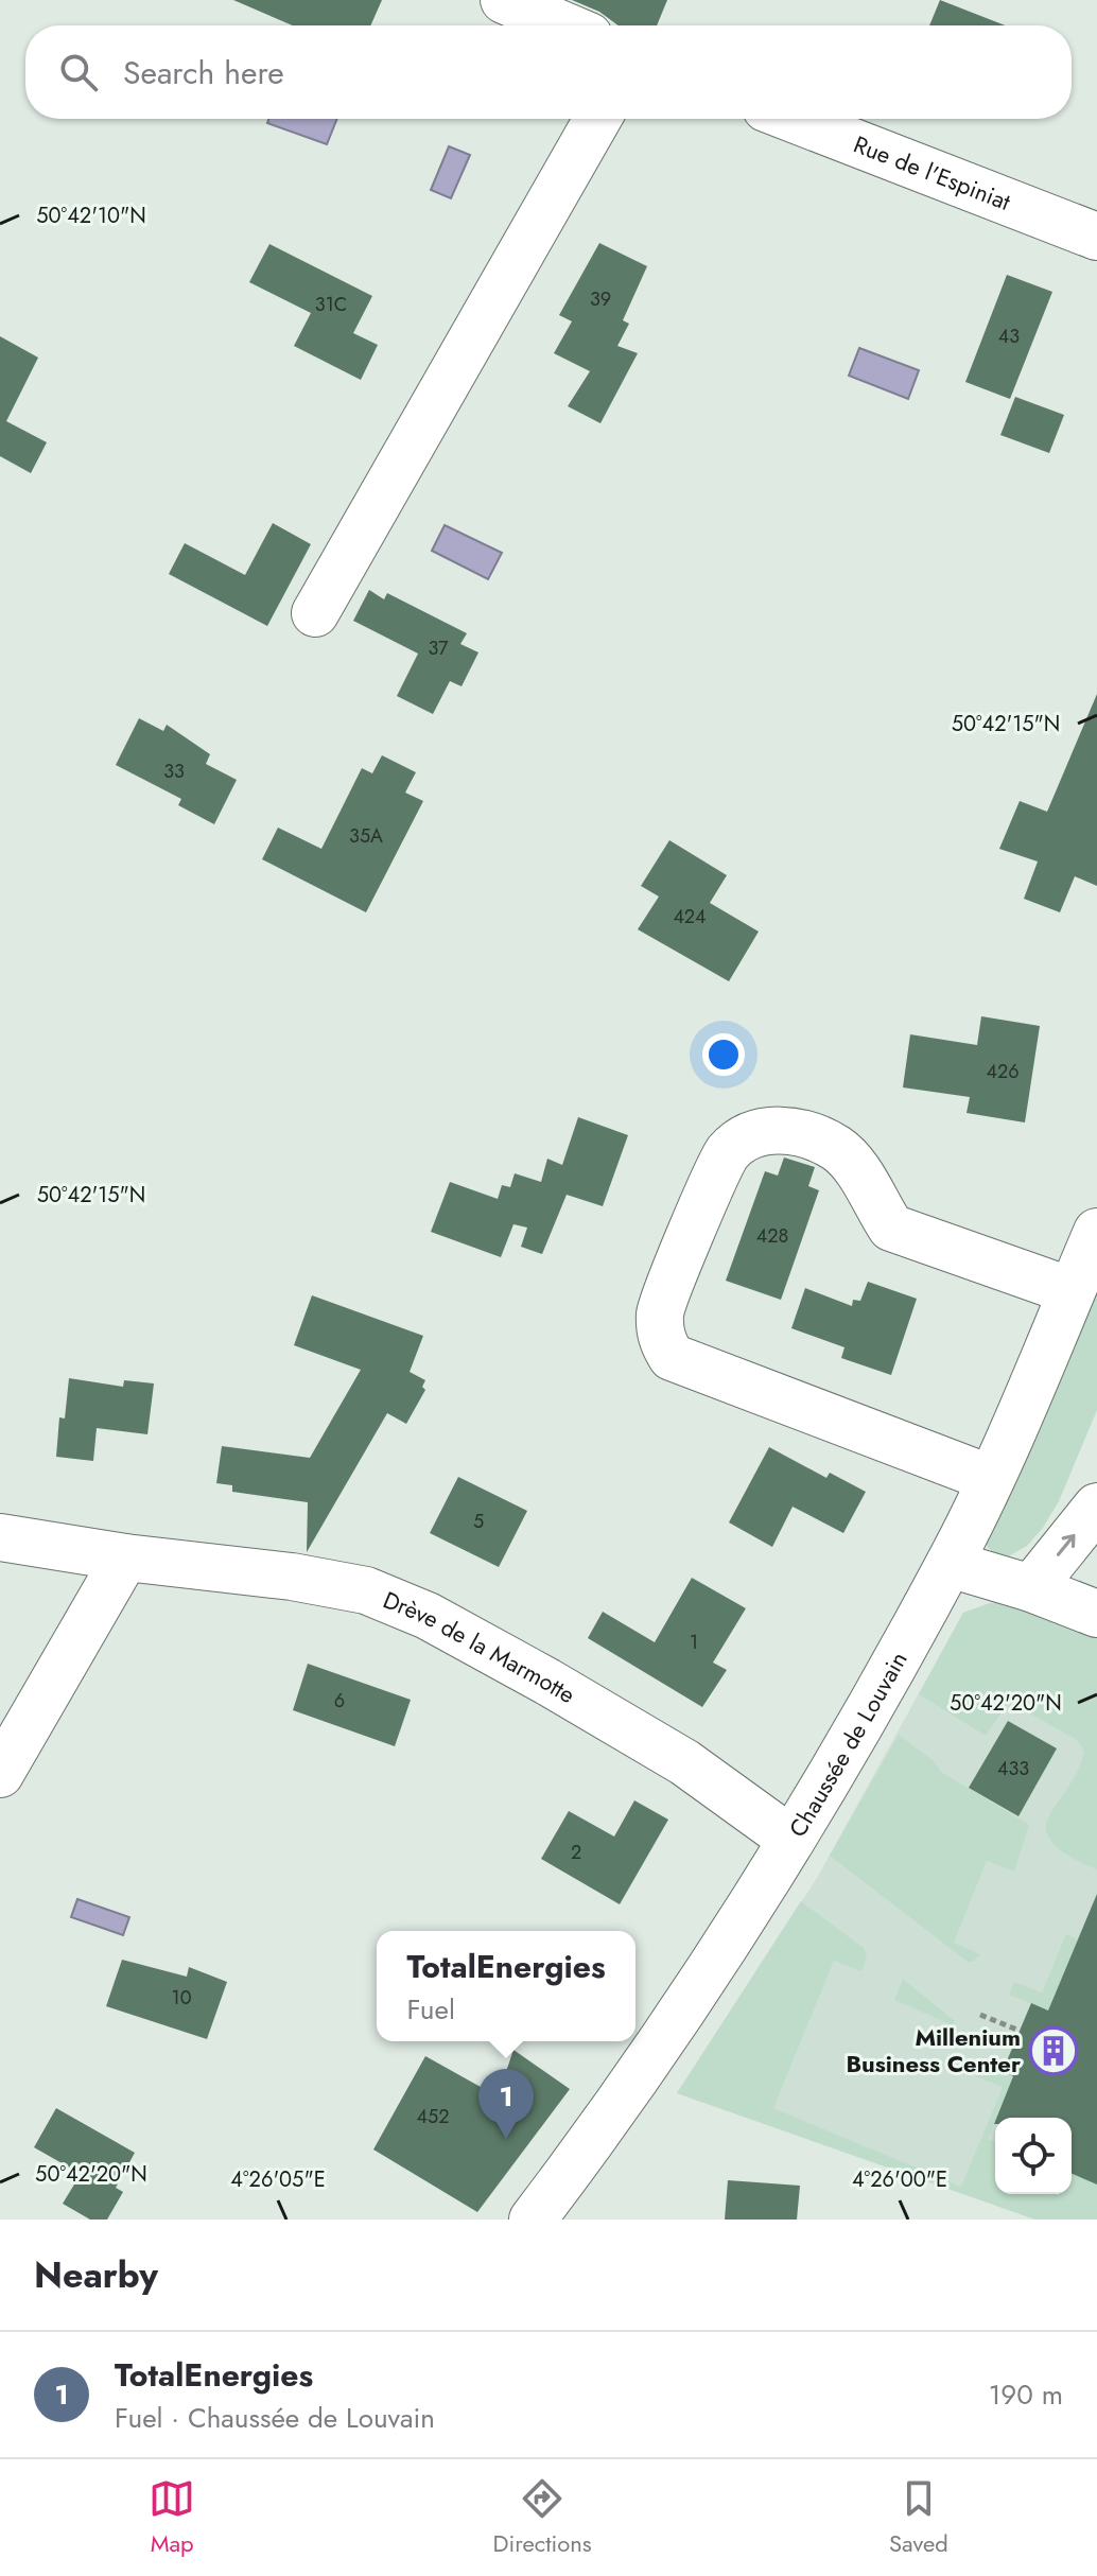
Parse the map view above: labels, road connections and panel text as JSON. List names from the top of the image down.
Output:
{
  "streets": {
    "street": ["Rue de l'Espiniat", "Drève de la Marmotte", "Chaussée de Louvain"]
  },
  "crossings": [
    ["Drève de la Marmotte", "Chaussée de Louvain"]
  ],
  "places": {
    "building": ["Millenium Business Center"]
  },
  "house_numbers": [
    "39",
    "31C",
    "43",
    "37",
    "33",
    "35A",
    "424",
    "426",
    "428",
    "5",
    "1",
    "6",
    "433",
    "2",
    "10",
    "452"
  ],
  "page": {
    "search": "Search here",
    "popup": ["TotalEnergies", "Fuel"],
    "pins": "1",
    "heading": "Nearby",
    "list": [
      {
        "mark": "1",
        "name": "TotalEnergies",
        "note": "Fuel · Chaussée de Louvain",
        "value": "190 m"
      }
    ],
    "nav": ["Map", "Directions", "Saved"]
  },
  "coordinates": [
    "50°42'10\"N",
    "50°42'15\"N",
    "50°42'20\"N",
    "4°26'05\"E",
    "4°26'00\"E"
  ]
}
